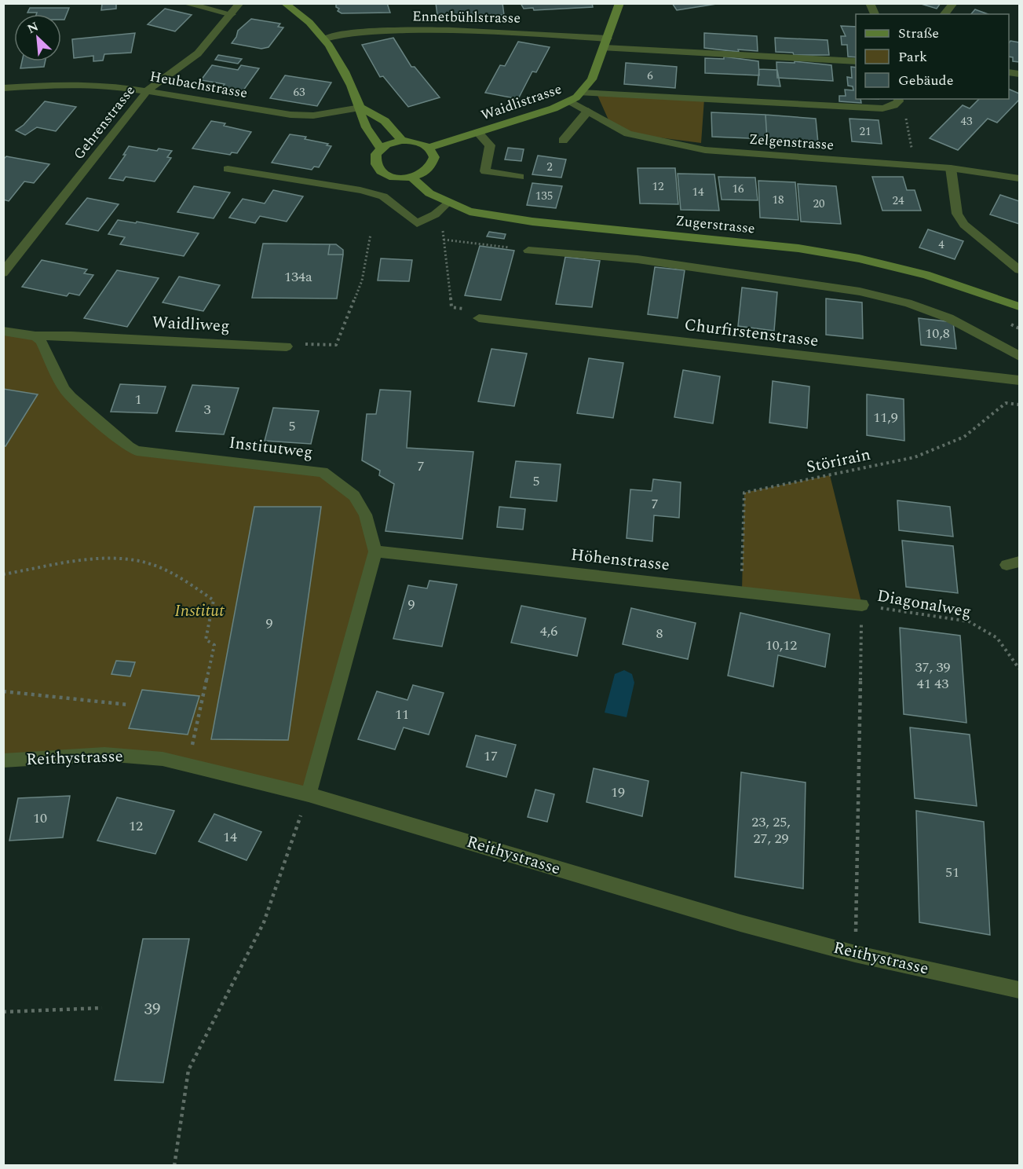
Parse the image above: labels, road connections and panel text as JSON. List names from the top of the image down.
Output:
{
  "streets": {
    "main road": ["Waidlistrasse", "Zugerstrasse"],
    "street": [
      "Ennetbühlstrasse",
      "Heubachstrasse",
      "Gehrenstrasse",
      "Zelgenstrasse",
      "Waidliweg",
      "Churfirstenstrasse",
      "Institutweg",
      "Höhenstrasse",
      "Reithystrasse"
    ],
    "path": ["Störirain", "Diagonalweg"]
  },
  "crossings": [
    ["Ennetbühlstrasse", "Waidlistrasse"],
    ["Heubachstrasse", "Gehrenstrasse"],
    ["Waidlistrasse", "Zelgenstrasse"],
    ["Waidlistrasse", "Zugerstrasse"],
    ["Waidliweg", "Institutweg"],
    ["Institutweg", "Höhenstrasse"],
    ["Störirain", "Höhenstrasse"],
    ["Höhenstrasse", "Diagonalweg"]
  ],
  "parks": ["Institut"],
  "house_numbers": [
    "6",
    "63",
    "43",
    "21",
    "2",
    "12",
    "16",
    "14",
    "135",
    "18",
    "24",
    "20",
    "4",
    "134a",
    "10,8",
    "1",
    "3",
    "11,9",
    "5",
    "7",
    "5",
    "7",
    "9",
    "9",
    "4,6",
    "8",
    "10,12",
    "37, 39 41 43",
    "11",
    "17",
    "19",
    "10",
    "23, 25, 27, 29",
    "12",
    "14",
    "51",
    "39"
  ],
  "legend": ["Straße", "Park", "Gebäude"],
  "north": "top left"
}
